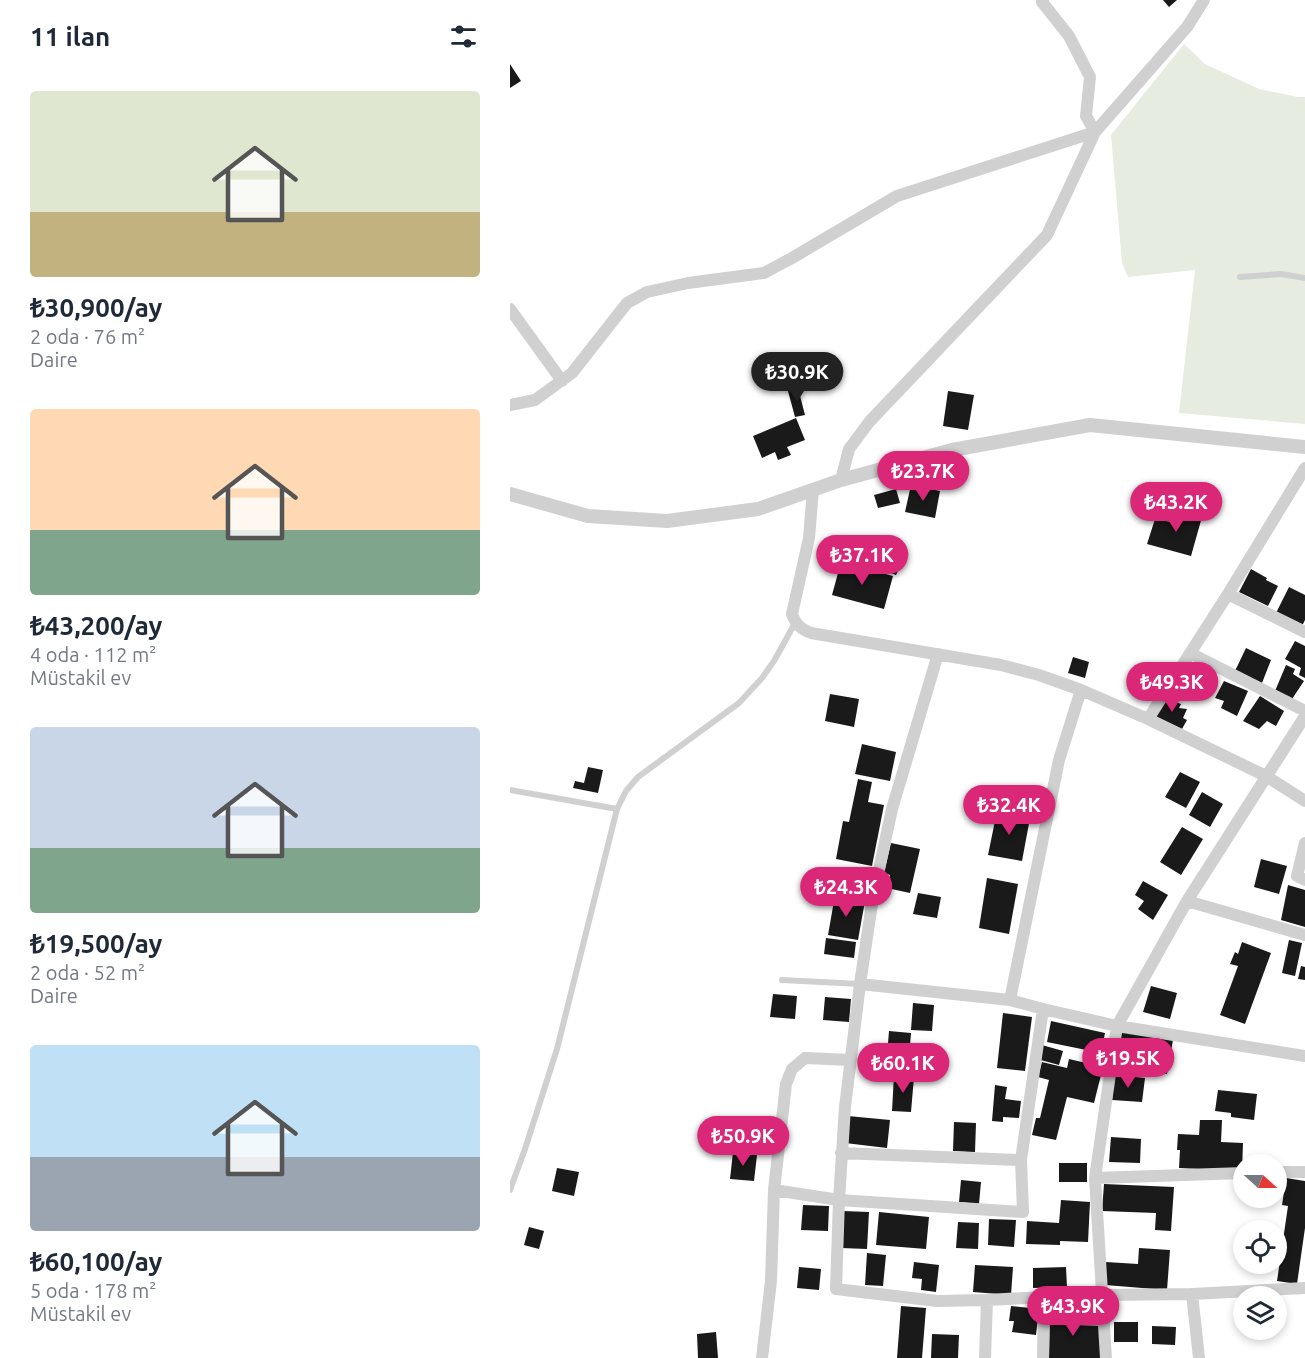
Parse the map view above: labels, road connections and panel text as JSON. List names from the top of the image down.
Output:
{
  "north": "right",
  "page": {
    "heading": "11 ilan",
    "list": [
      {
        "name": "₺30,900/ay",
        "note": "2 oda · 76 m² · Daire"
      },
      {
        "name": "₺43,200/ay",
        "note": "4 oda · 112 m² · Müstakil ev"
      },
      {
        "name": "₺19,500/ay",
        "note": "2 oda · 52 m² · Daire"
      },
      {
        "name": "₺60,100/ay",
        "note": "5 oda · 178 m² · Müstakil ev"
      }
    ],
    "price": [
      "₺30.9K",
      "₺23.7K",
      "₺43.2K",
      "₺37.1K",
      "₺49.3K",
      "₺32.4K",
      "₺24.3K",
      "₺19.5K",
      "₺60.1K",
      "₺50.9K",
      "₺43.9K"
    ]
  }
}
